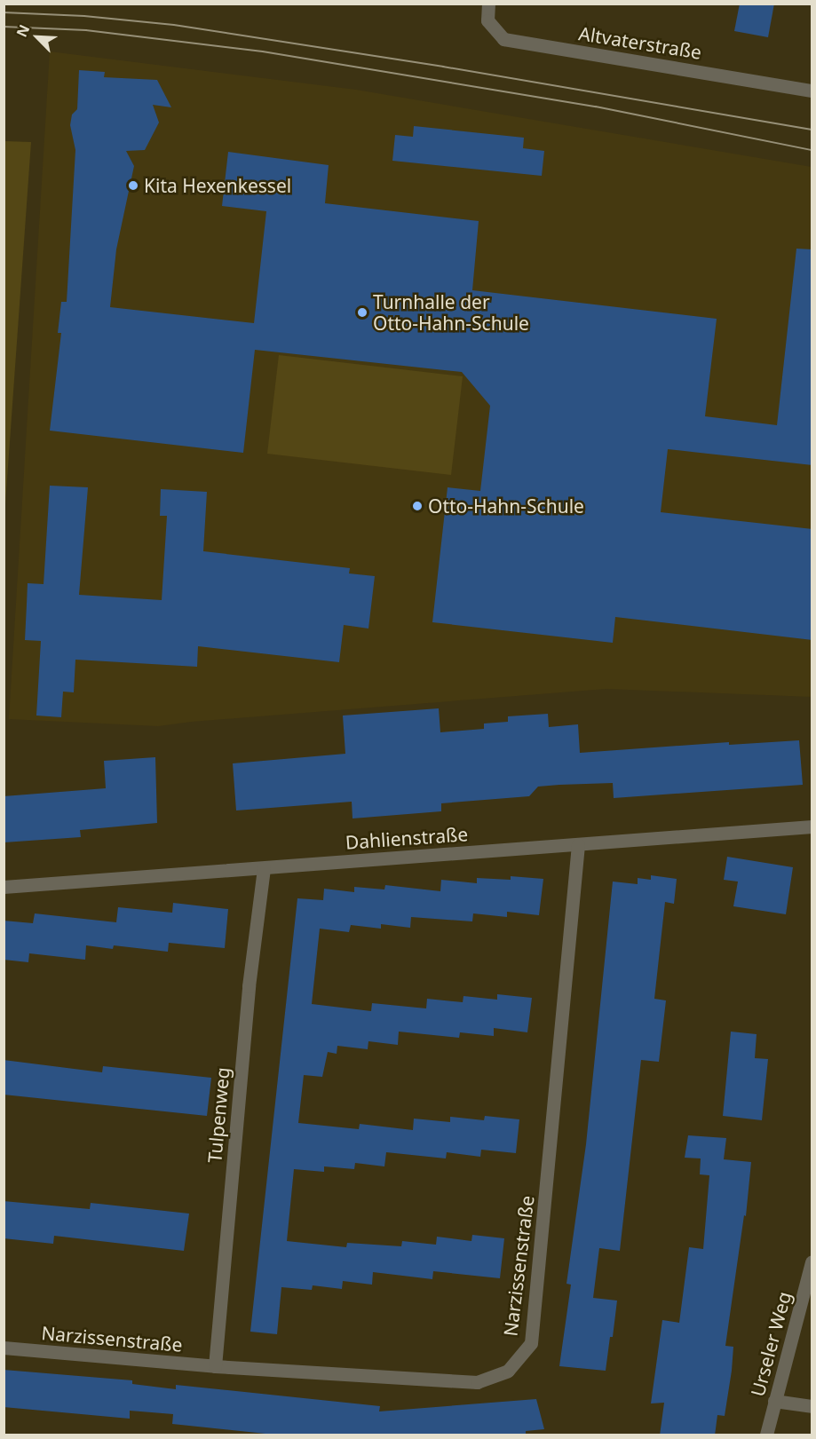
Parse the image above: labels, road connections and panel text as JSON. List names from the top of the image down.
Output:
{
  "streets": {
    "street": [
      "Altvaterstraße",
      "Dahlienstraße",
      "Tulpenweg",
      "Narzissenstraße",
      "Urseler Weg"
    ]
  },
  "crossings": [
    ["Dahlienstraße", "Tulpenweg"],
    ["Dahlienstraße", "Narzissenstraße"],
    ["Tulpenweg", "Narzissenstraße"]
  ],
  "places": ["Kita Hexenkessel", "Turnhalle der Otto-Hahn-Schule", "Otto-Hahn-Schule"],
  "north": "top left"
}
